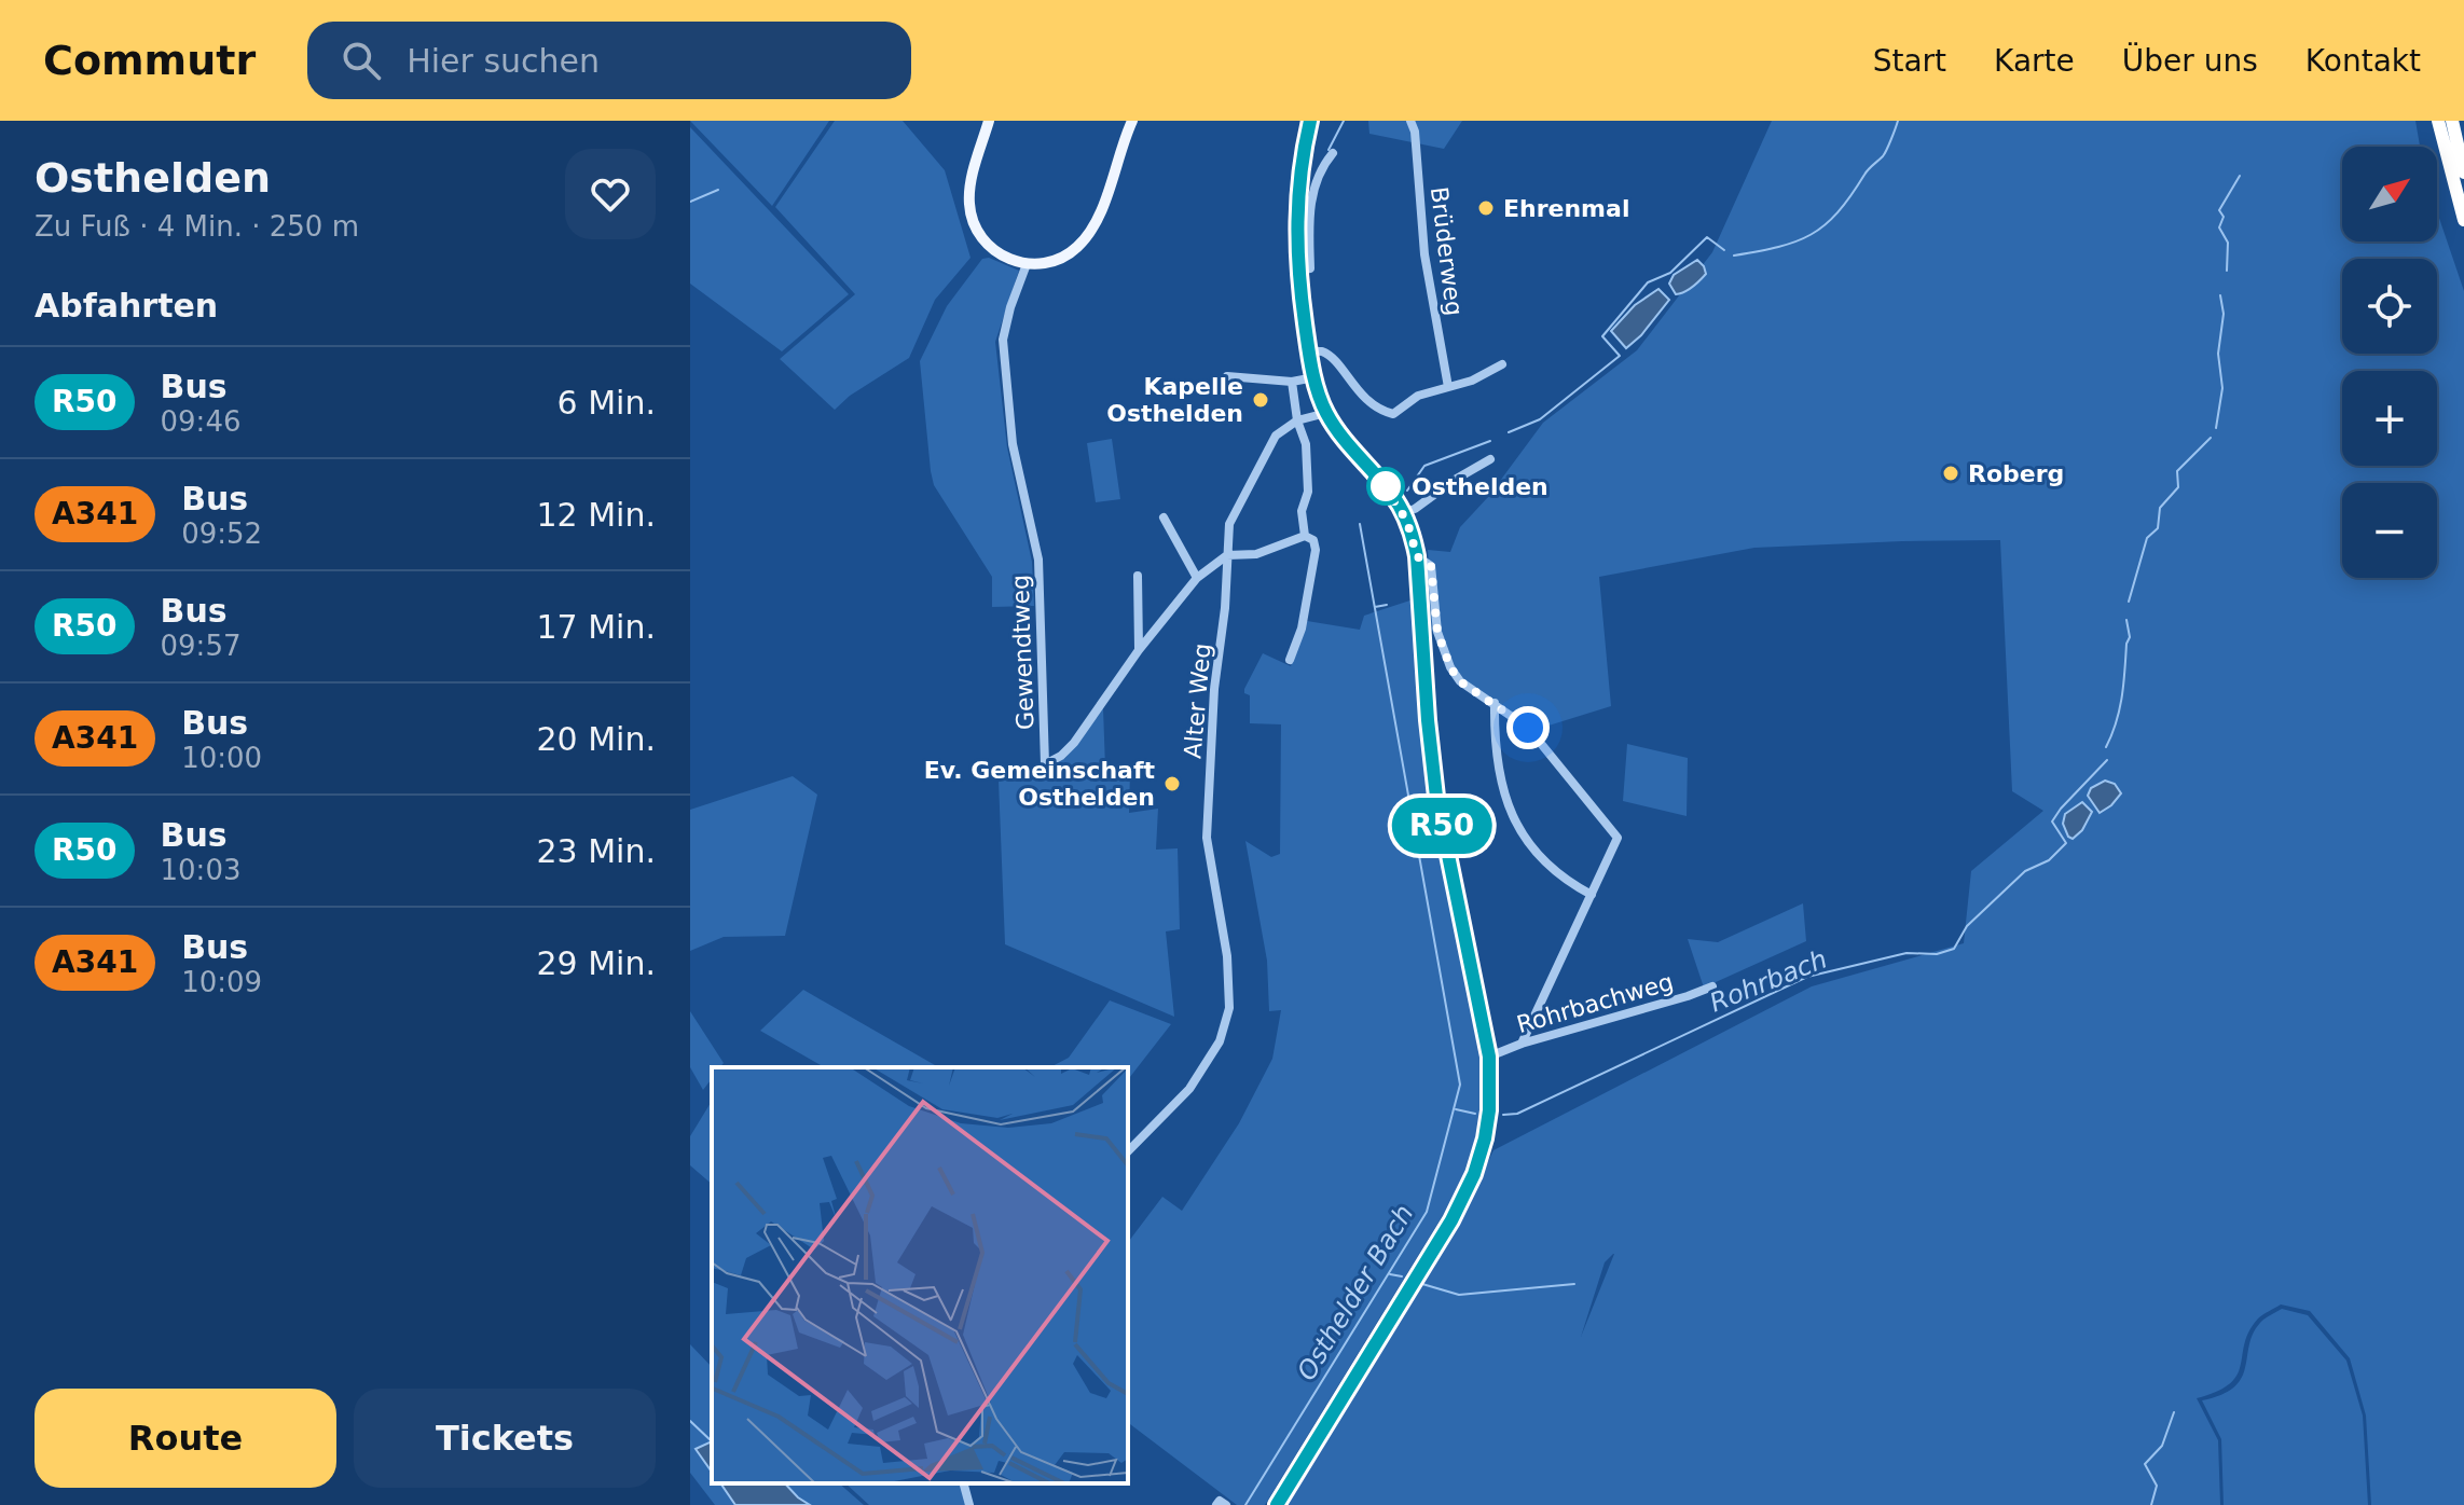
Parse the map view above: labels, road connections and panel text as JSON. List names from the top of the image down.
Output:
{
  "streets": {
    "street": [
      "Brüderweg",
      "Gewendtweg",
      "Alter Weg",
      "Rohrbachweg"
    ]
  },
  "crossings": [
    ["Gewendtweg", "Alter Weg"]
  ],
  "water": ["Rohrbach", "Osthelder Bach"],
  "places": [
    "Ehrenmal",
    "Kapelle Osthelden",
    "Roberg",
    "Osthelden",
    "Ev. Gemeinschaft Osthelden"
  ],
  "lines": ["bus line R50"],
  "north": "top right",
  "page": {
    "header": "Commutr",
    "search": "Hier suchen",
    "nav": [
      "Start",
      "Karte",
      "Über uns",
      "Kontakt"
    ],
    "heading": [
      ["Osthelden", "Zu Fuß · 4 Min. · 250 m"],
      "Abfahrten"
    ],
    "on_map": "R50",
    "map_buttons": ["+", "−"],
    "list": [
      {
        "mark": "R50",
        "name": "Bus",
        "note": "09:46",
        "value": "6 Min."
      },
      {
        "mark": "A341",
        "name": "Bus",
        "note": "09:52",
        "value": "12 Min."
      },
      {
        "mark": "R50",
        "name": "Bus",
        "note": "09:57",
        "value": "17 Min."
      },
      {
        "mark": "A341",
        "name": "Bus",
        "note": "10:00",
        "value": "20 Min."
      },
      {
        "mark": "R50",
        "name": "Bus",
        "note": "10:03",
        "value": "23 Min."
      },
      {
        "mark": "A341",
        "name": "Bus",
        "note": "10:09",
        "value": "29 Min."
      }
    ],
    "buttons": ["Route", "Tickets"]
  }
}
